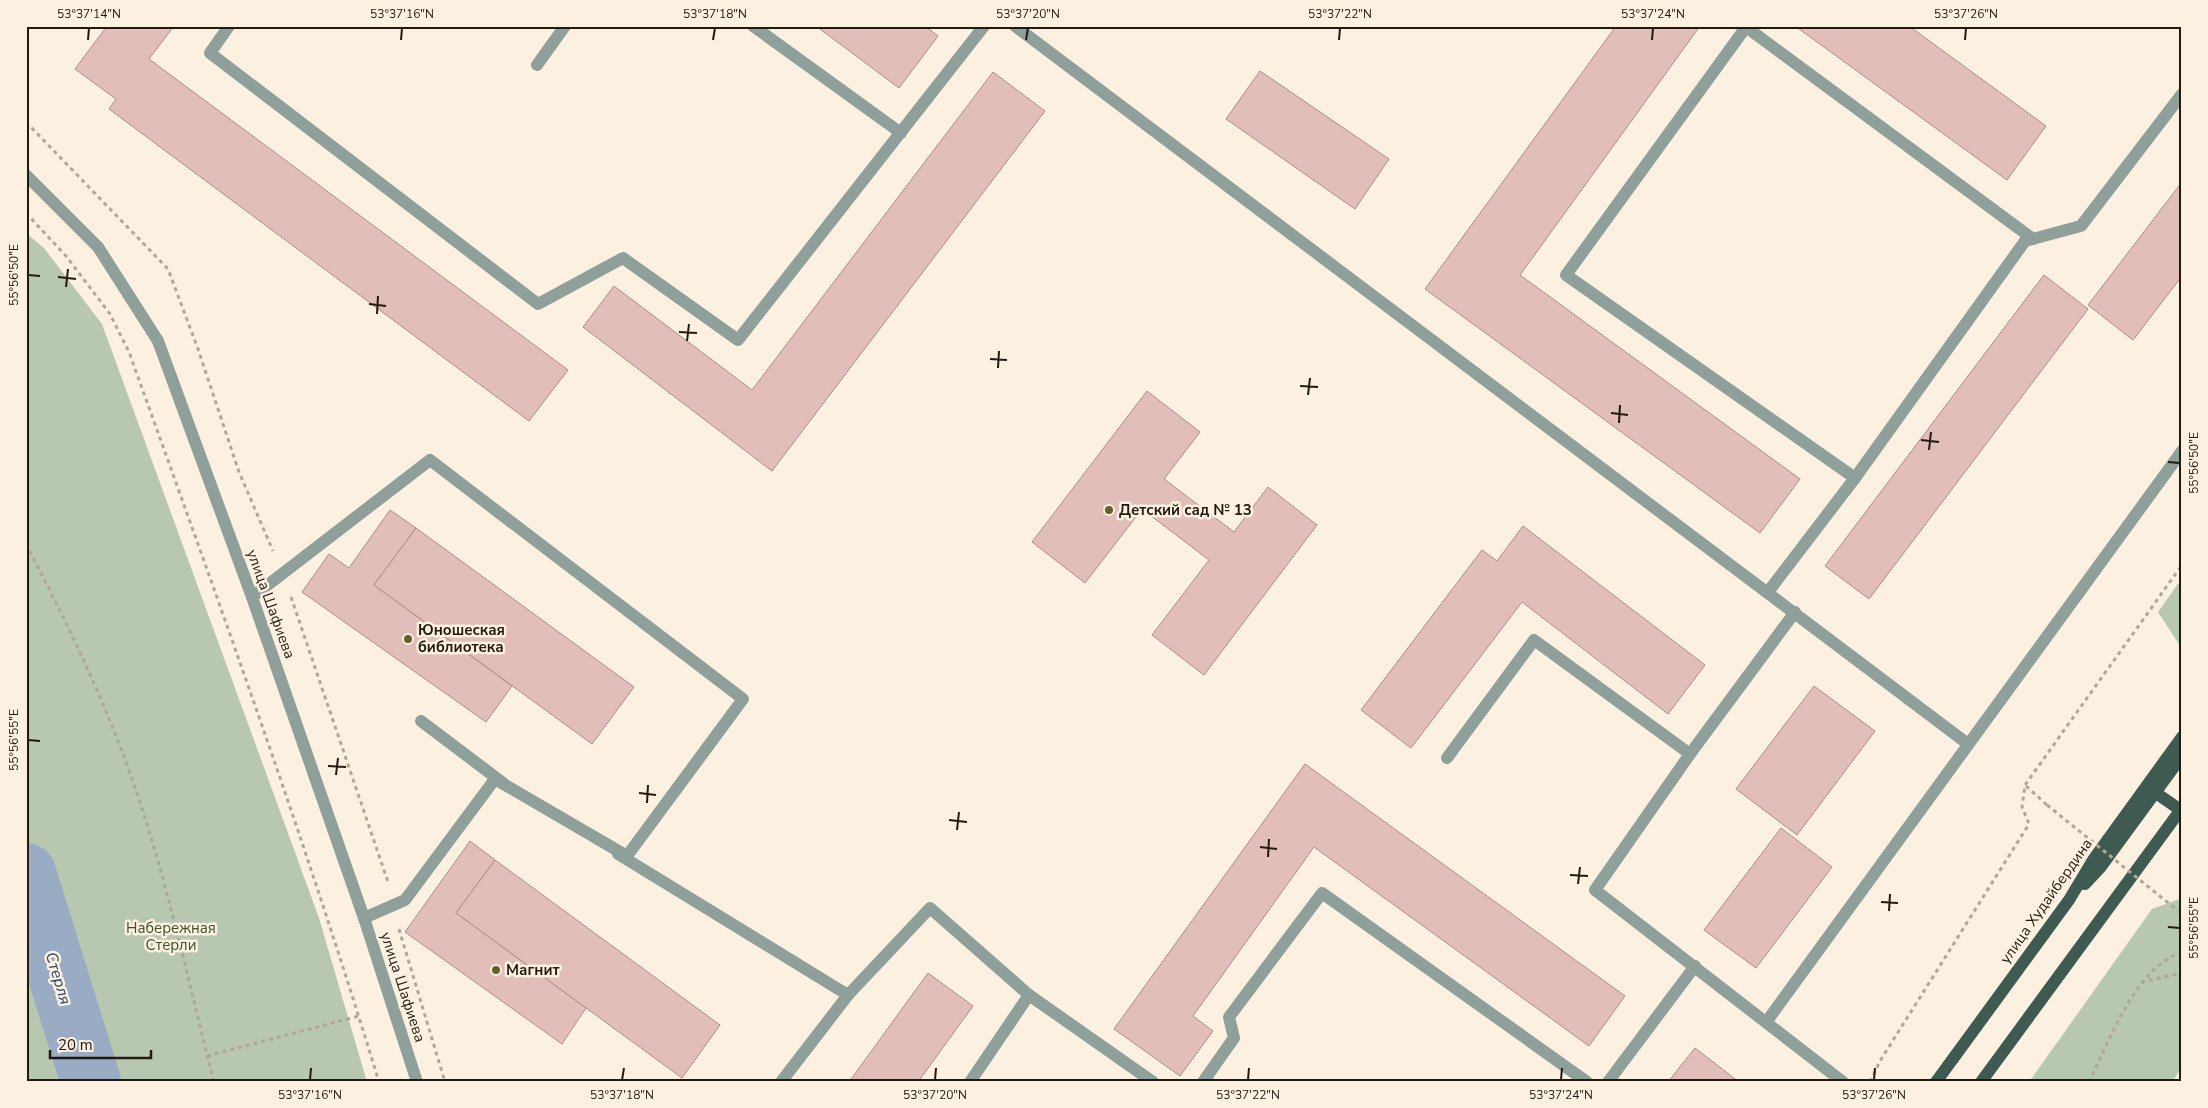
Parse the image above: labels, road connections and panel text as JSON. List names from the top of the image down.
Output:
{
  "streets": {
    "main road": ["улица Худайбердина"],
    "street": ["улица Шафиева"]
  },
  "water": ["Стерля"],
  "parks": ["Набережная Стерли"],
  "places": ["Детский сад № 13", "Юношеская библиотека", "Магнит"],
  "scale_bar": "20 m",
  "coordinates": [
    "53°37'14\"N",
    "53°37'16\"N",
    "53°37'18\"N",
    "53°37'20\"N",
    "53°37'22\"N",
    "53°37'24\"N",
    "53°37'26\"N",
    "55°56'50\"E",
    "55°56'55\"E"
  ]
}
